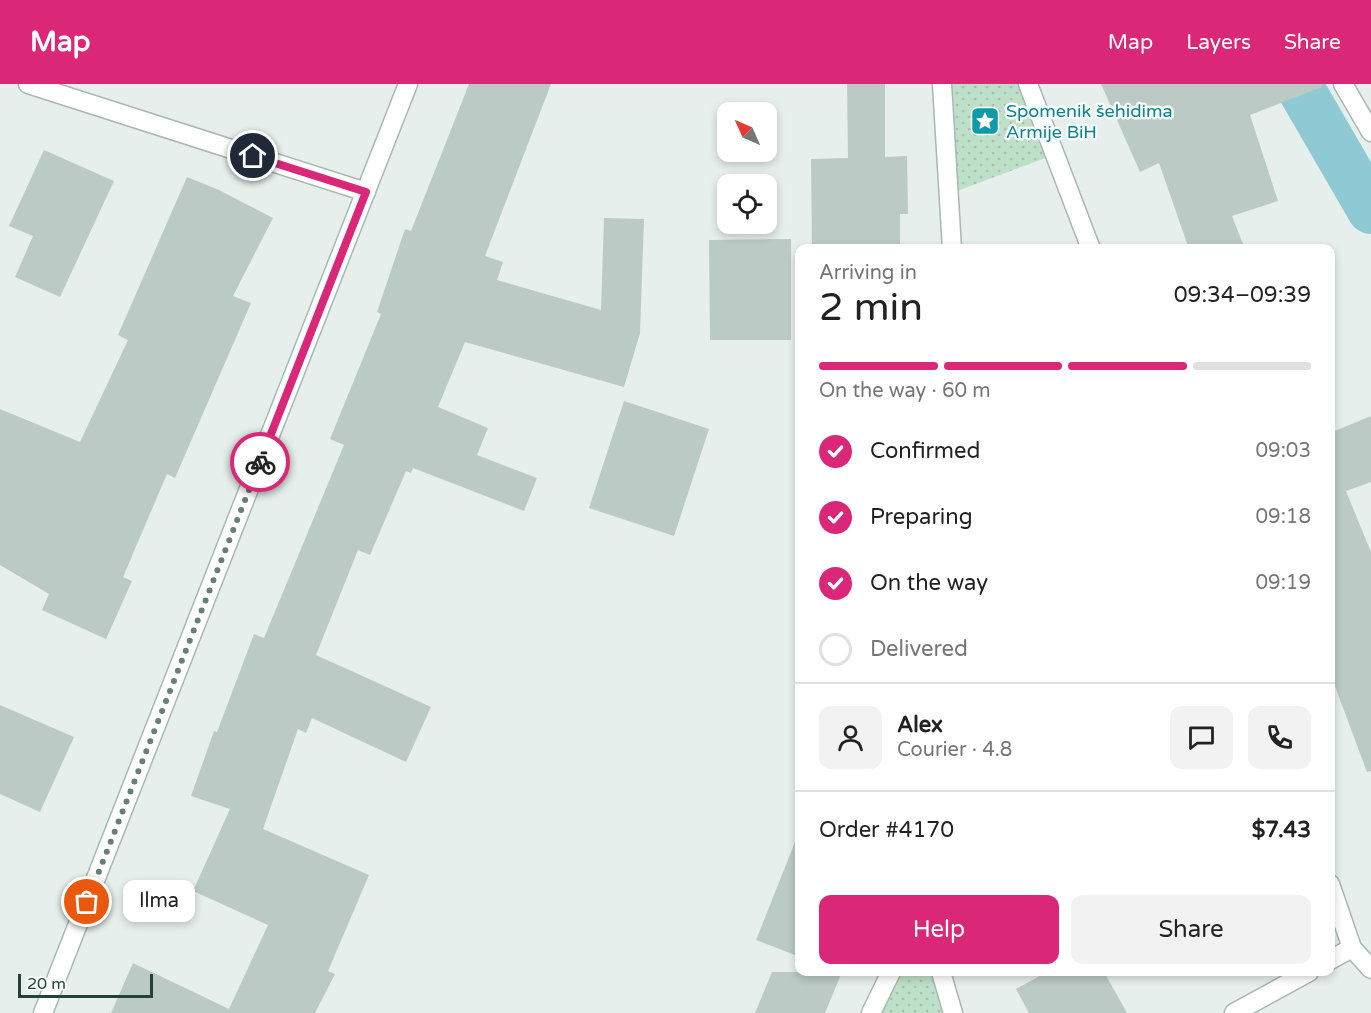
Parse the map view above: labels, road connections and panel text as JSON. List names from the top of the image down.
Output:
{
  "places": {
    "place": ["Spomenik šehidima Armije BiH"],
    "other": ["Ilma"]
  },
  "scale_bar": "20 m",
  "north": "top left",
  "page": {
    "header": "Map",
    "nav": ["Map", "Layers", "Share"],
    "heading": ["2 min", "Arriving in", "09:34–09:39"],
    "panel": [
      "Alex",
      "Courier · 4.8",
      "Order #4170",
      "$7.43"
    ],
    "bar": "On the way · 60 m",
    "list": [
      ["Confirmed", "09:03"],
      ["Preparing", "09:18"],
      ["On the way", "09:19"],
      "Delivered"
    ],
    "bubble": "Ilma",
    "buttons": ["Help", "Share"],
    "scale": "20 m"
  }
}
